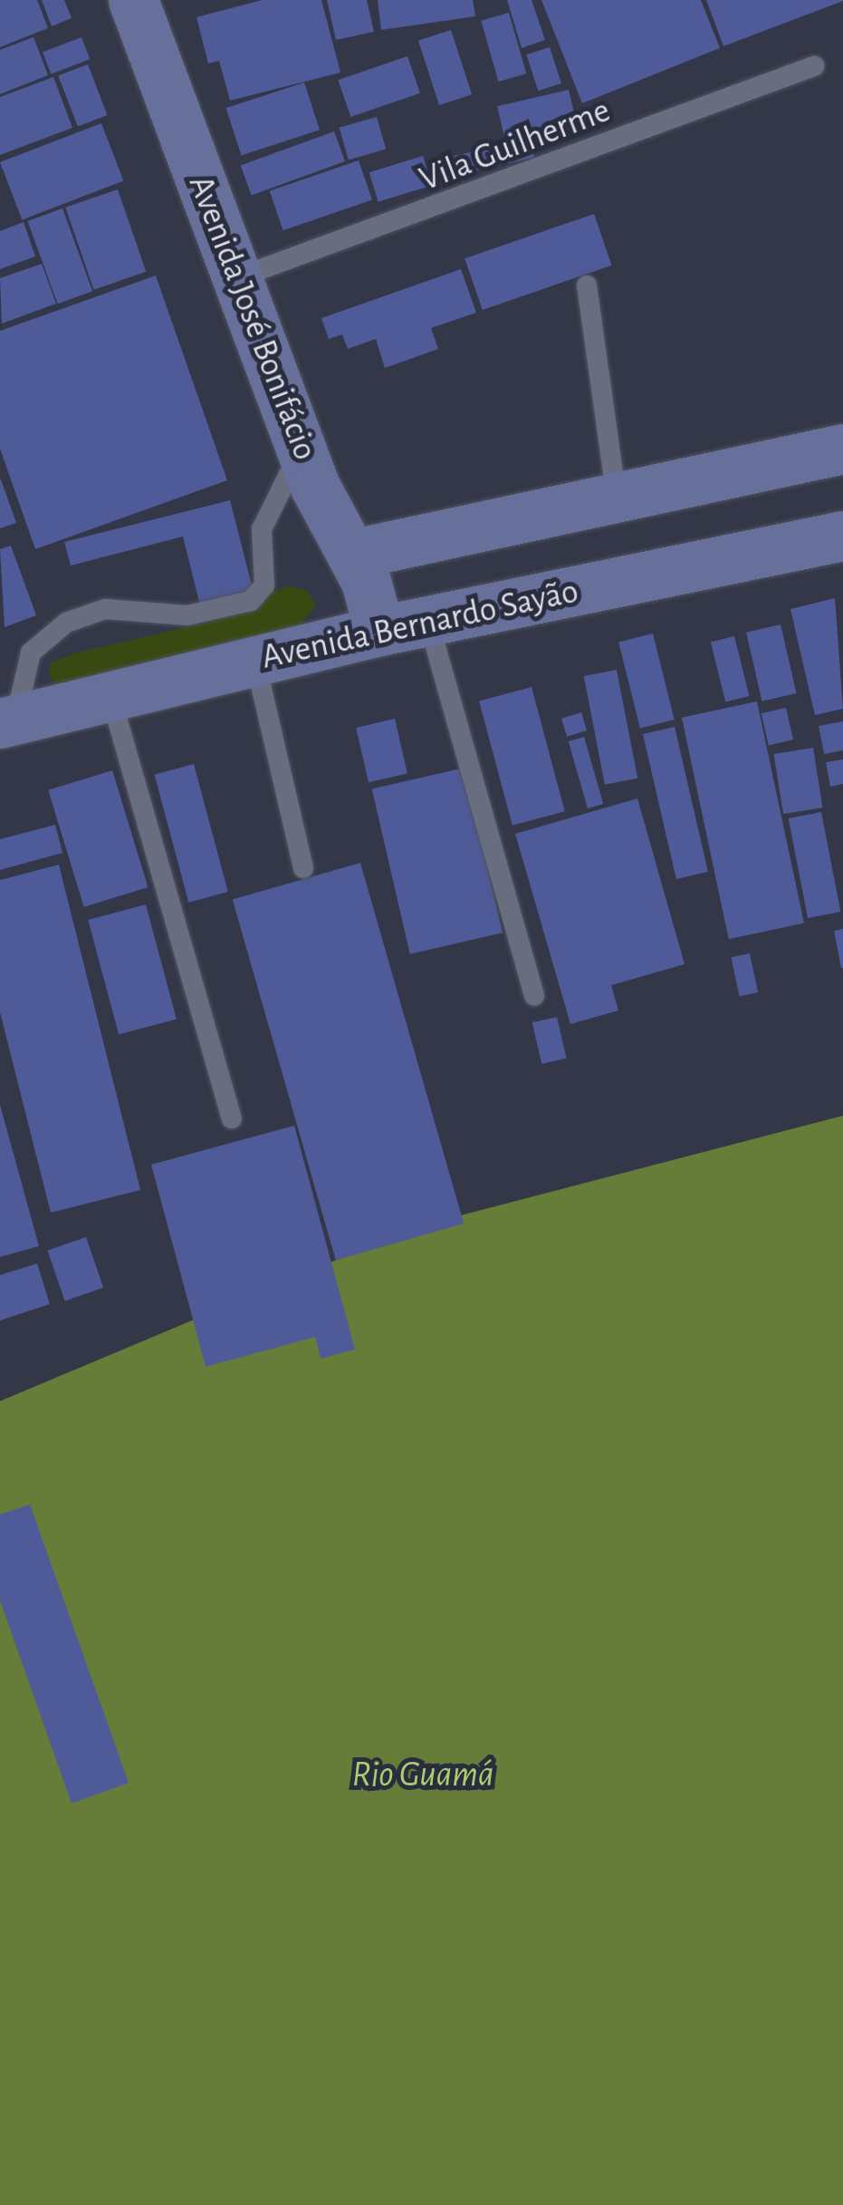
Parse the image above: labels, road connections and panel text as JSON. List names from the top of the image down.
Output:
{
  "streets": {
    "main road": ["Avenida José Bonifácio", "Avenida Bernardo Sayão"],
    "lane": ["Vila Guilherme"]
  },
  "crossings": [
    ["Vila Guilherme", "Avenida José Bonifácio"],
    ["Avenida José Bonifácio", "Avenida Bernardo Sayão"]
  ],
  "water": ["Rio Guamá"]
}
